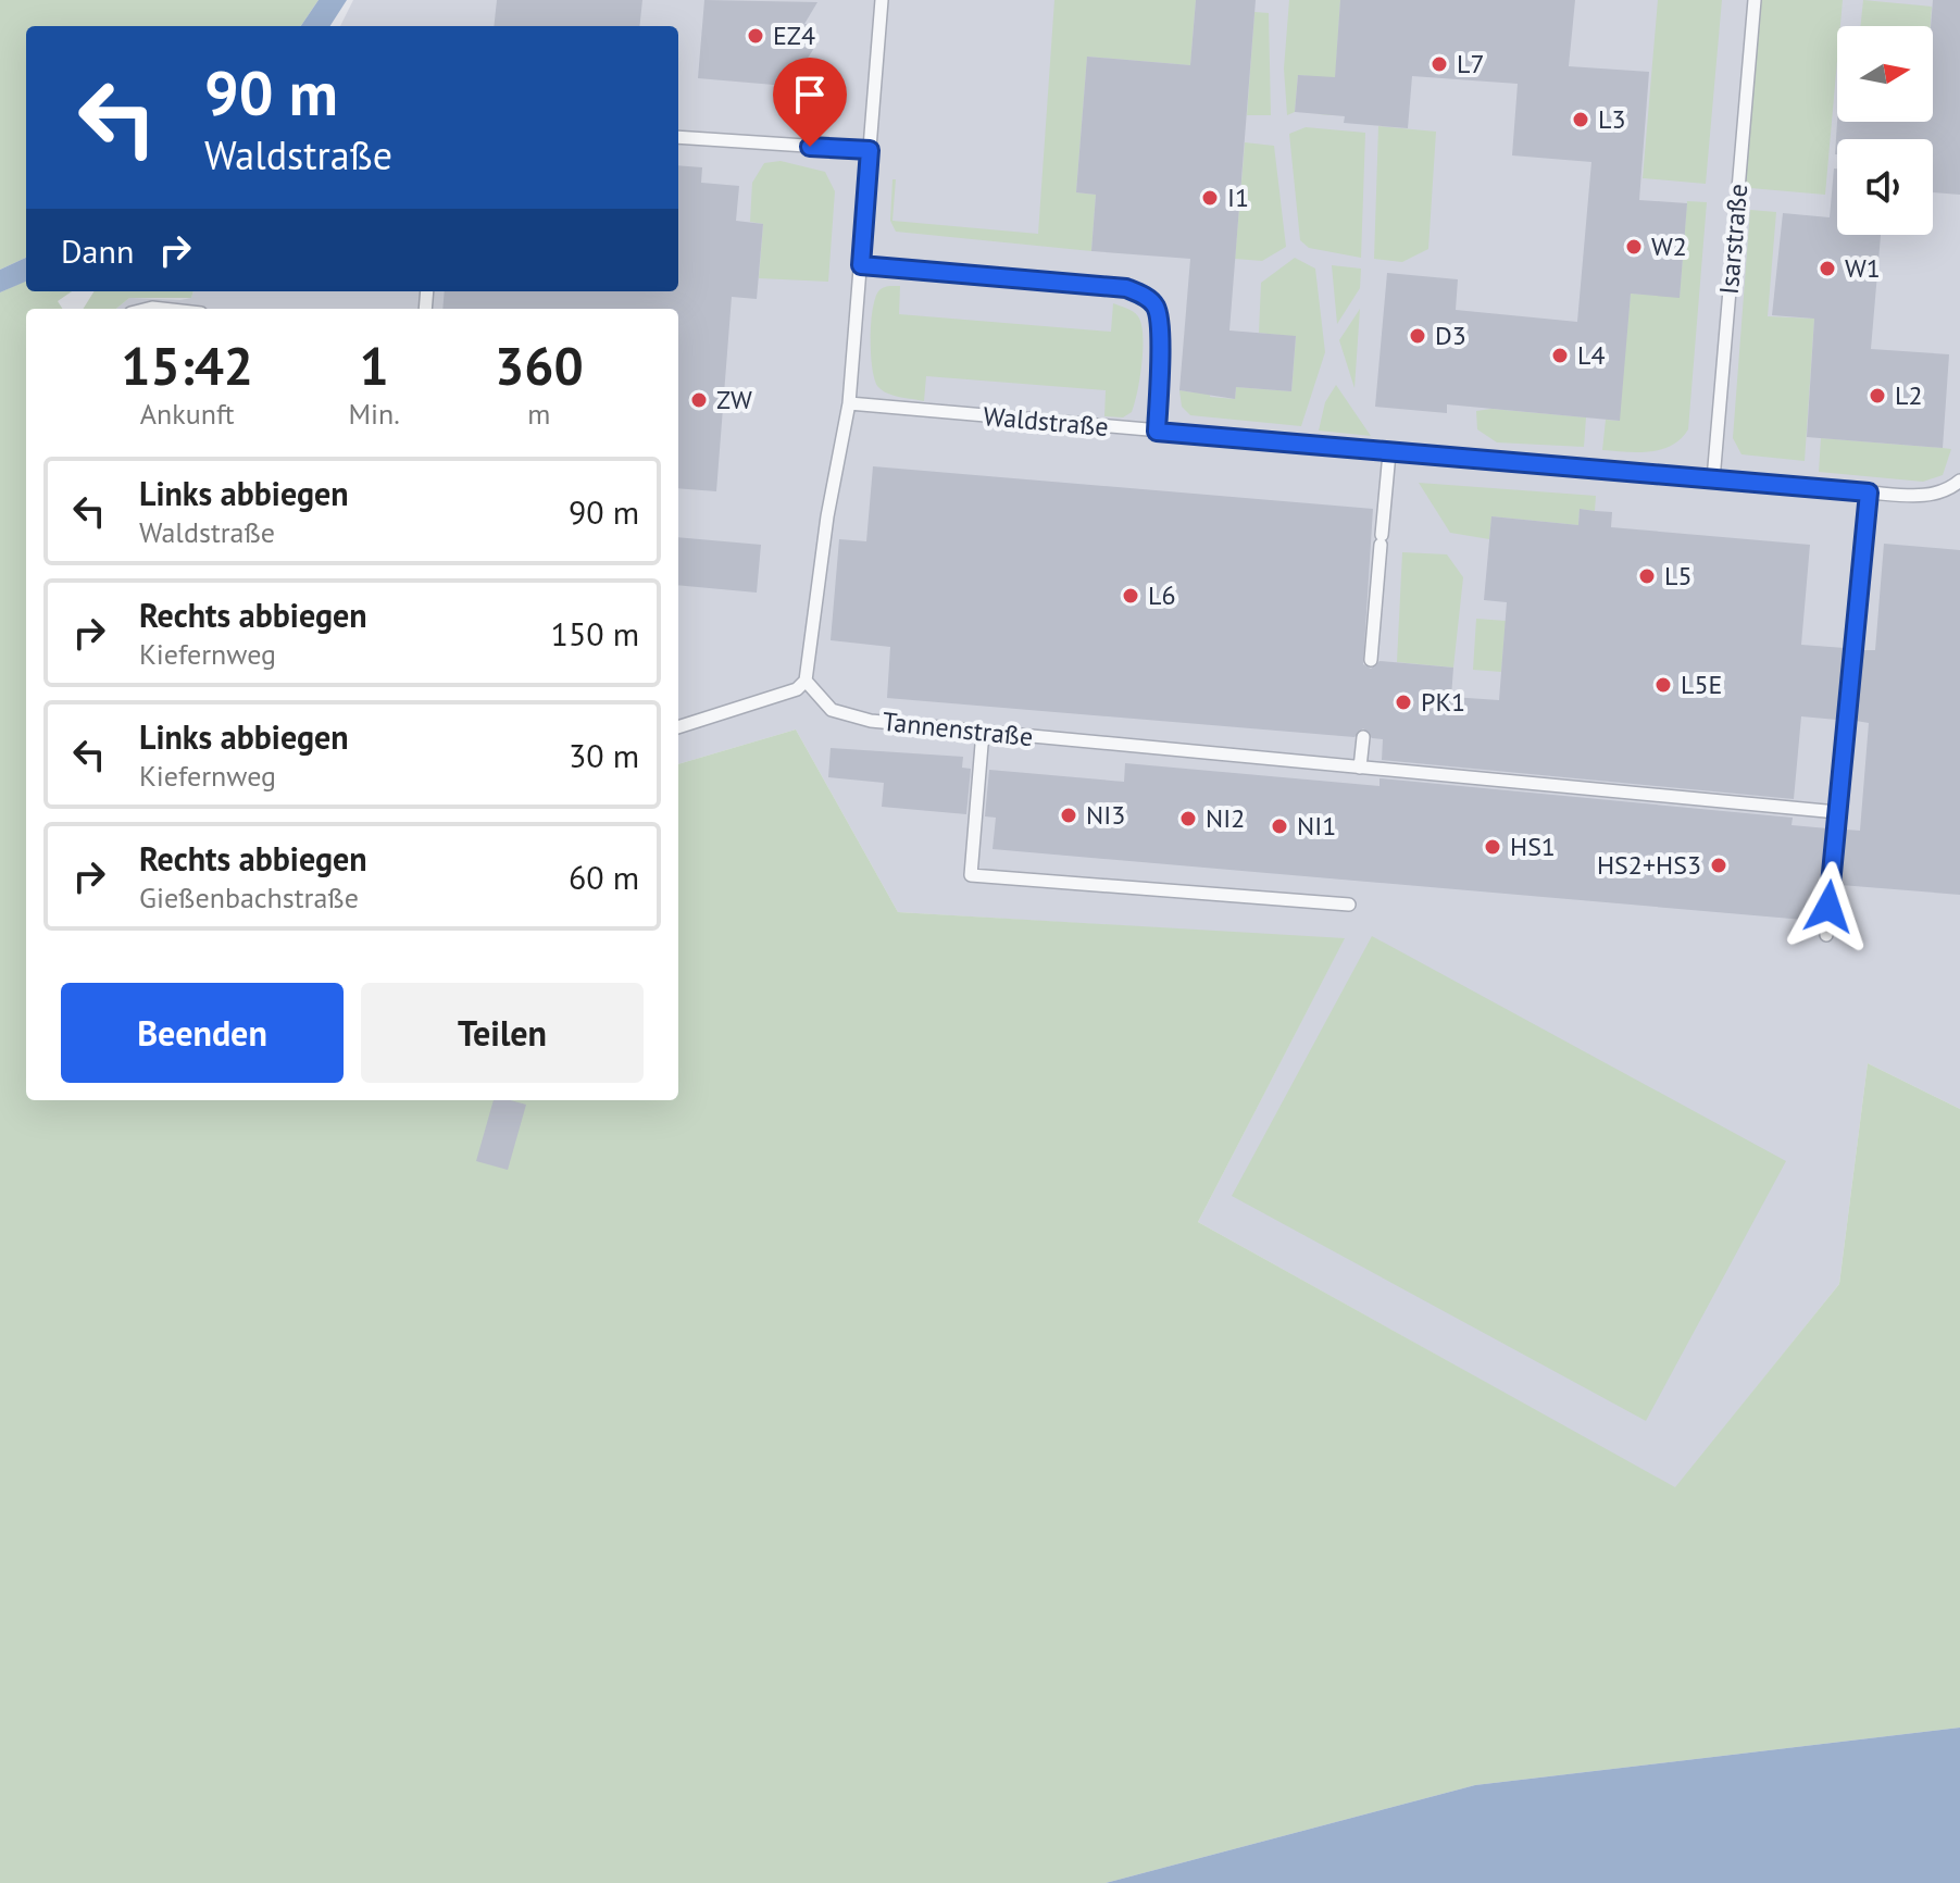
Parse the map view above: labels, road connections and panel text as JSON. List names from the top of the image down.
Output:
{
  "streets": {
    "lane": ["Isarstraße", "Waldstraße", "Tannenstraße"]
  },
  "crossings": [
    ["Isarstraße", "Waldstraße"]
  ],
  "places": [
    "EZ4",
    "L7",
    "L3",
    "I1",
    "W2",
    "W1",
    "D3",
    "L4",
    "L2",
    "ZW",
    "L5",
    "L6",
    "L5E",
    "PK1",
    "NI3",
    "NI2",
    "NI1",
    "HS1",
    "HS2+HS3"
  ],
  "north": "right",
  "page": {
    "turn": ["90 m", "Waldstraße"],
    "then": "Dann",
    "eta": [
      "15:42",
      "Ankunft",
      "1",
      "Min.",
      "360",
      "m"
    ],
    "list": [
      {
        "name": "Links abbiegen",
        "note": "Waldstraße",
        "value": "90 m"
      },
      {
        "name": "Rechts abbiegen",
        "note": "Kiefernweg",
        "value": "150 m"
      },
      {
        "name": "Links abbiegen",
        "note": "Kiefernweg",
        "value": "30 m"
      },
      {
        "name": "Rechts abbiegen",
        "note": "Gießenbachstraße",
        "value": "60 m"
      }
    ],
    "buttons": ["Beenden", "Teilen"]
  }
}
